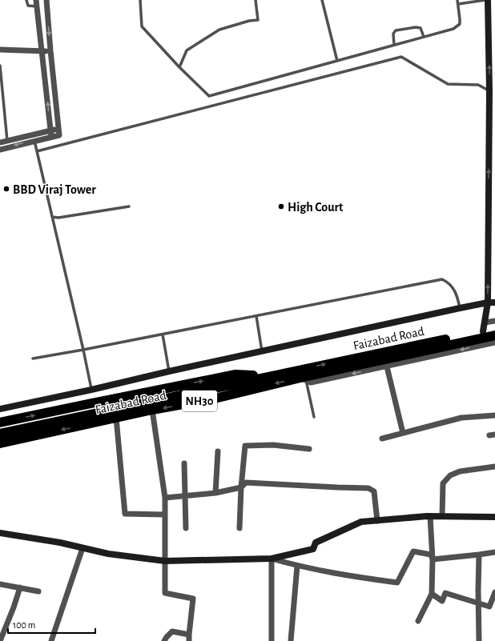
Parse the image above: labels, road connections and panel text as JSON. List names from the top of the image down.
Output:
{
  "streets": {
    "highway": ["Faizabad Road", "NH30"]
  },
  "crossings": [
    ["Faizabad Road", "NH30"]
  ],
  "places": ["BBD Viraj Tower", "High Court"],
  "scale_bar": "100 m"
}
